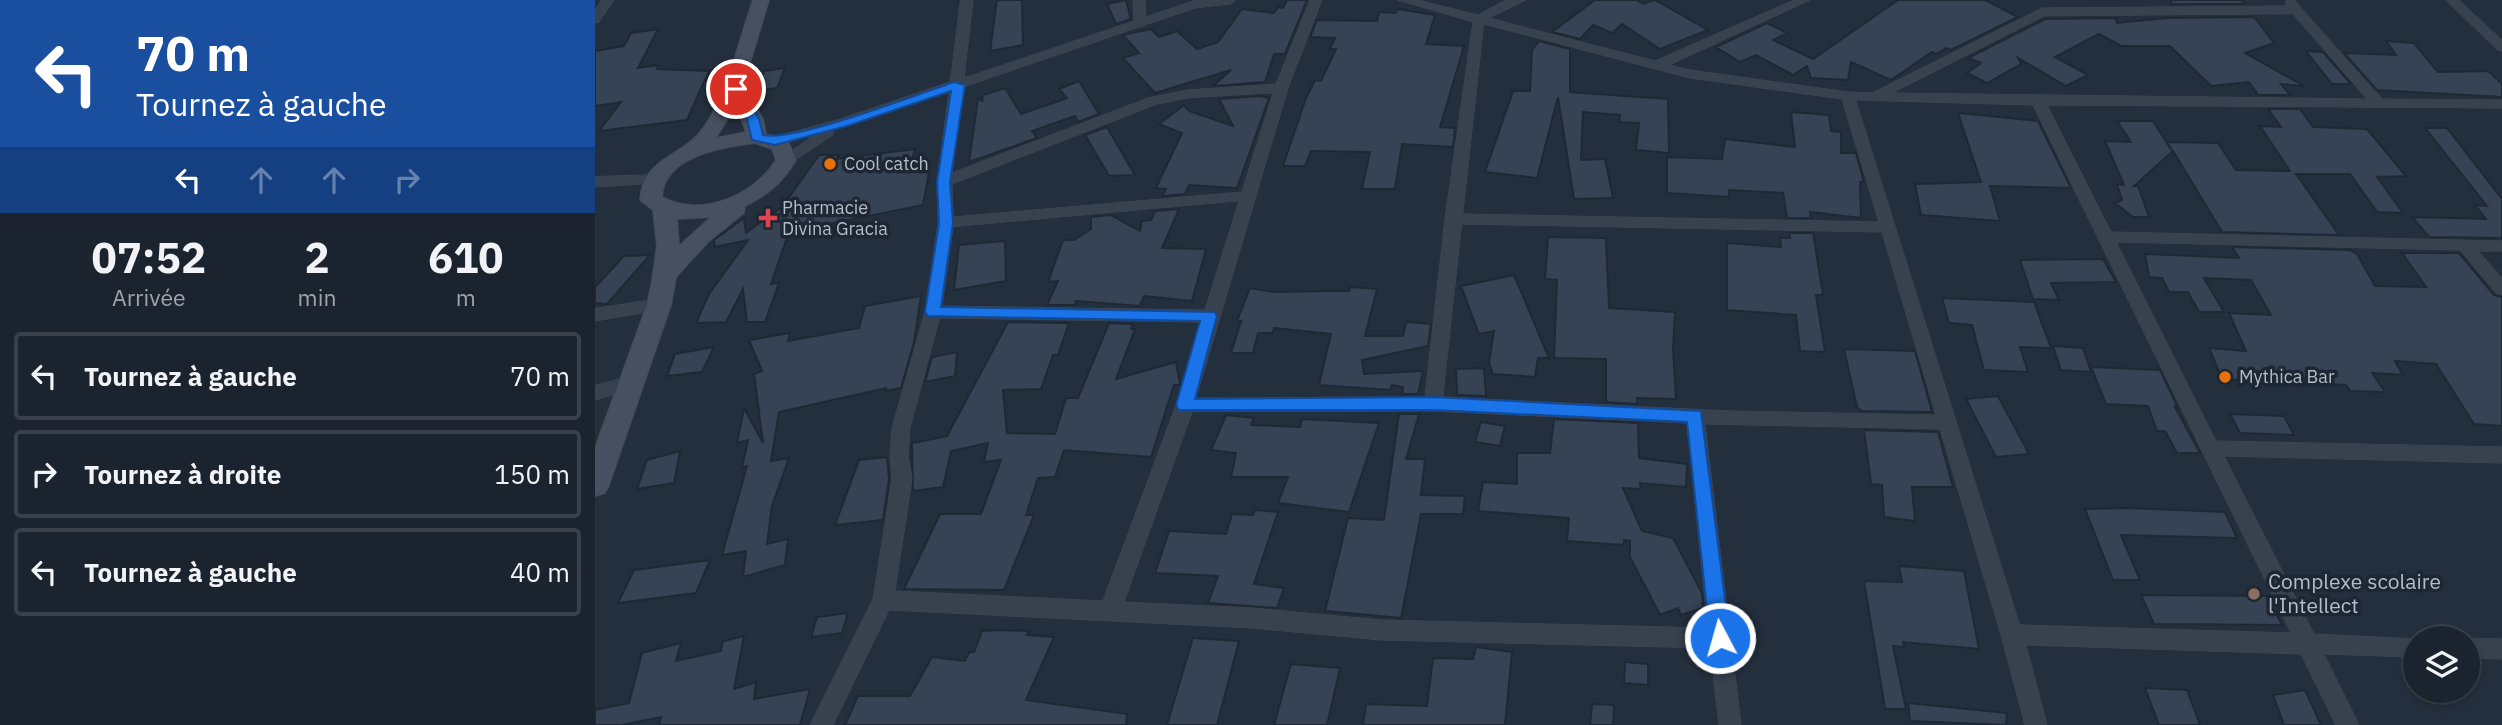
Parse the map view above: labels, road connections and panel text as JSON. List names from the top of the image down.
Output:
{
  "places": {
    "other": ["Cool catch", "Mythica Bar", "Complexe scolaire l'Intellect"],
    "health": ["Pharmacie Divina Gracia"]
  },
  "page": {
    "turn": ["70 m", "Tournez à gauche"],
    "eta": [
      "07:52",
      "Arrivée",
      "2",
      "min",
      "610",
      "m"
    ],
    "list": [
      {
        "name": "Tournez à gauche",
        "value": "70 m"
      },
      {
        "name": "Tournez à droite",
        "value": "150 m"
      },
      {
        "name": "Tournez à gauche",
        "value": "40 m"
      }
    ]
  }
}
